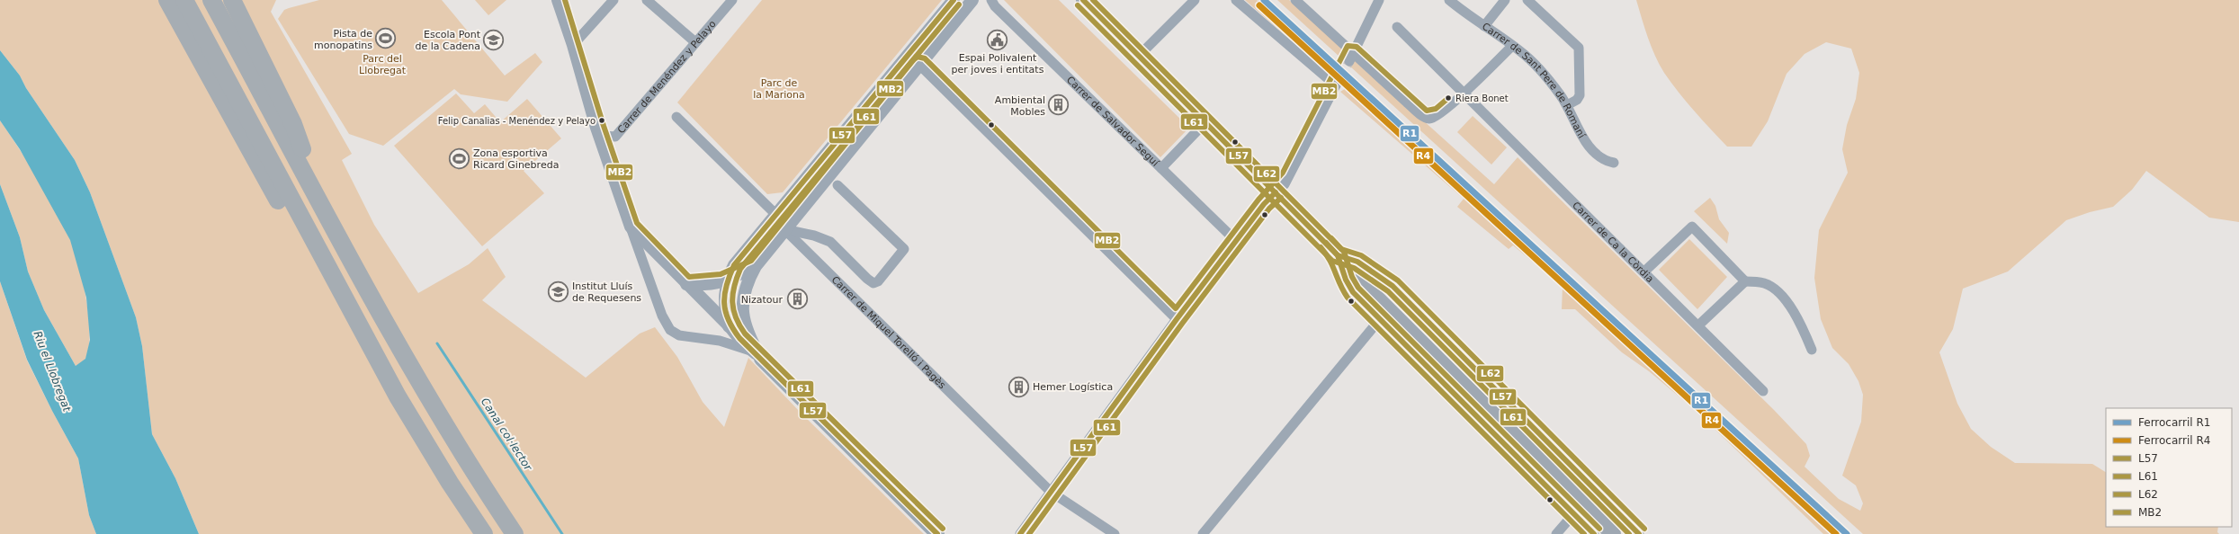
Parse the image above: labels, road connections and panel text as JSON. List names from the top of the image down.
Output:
{
  "streets": {
    "street": [
      "Carrer de Menéndez y Pelayo",
      "Carrer de Sant Pere de Romaní",
      "Carrer de Salvador Seguí",
      "Carrer de Ca la Còrdia",
      "Carrer de Miquel Torelló i Pagès"
    ]
  },
  "water": ["Riu el Llobregat", "Canal col·lector"],
  "parks": ["Parc del Llobregat", "Parc de la Mariona"],
  "places": {
    "sports": ["Pista de monopatins", "Zona esportiva Ricard Ginebreda"],
    "school or university": ["Escola Pont de la Cadena", "Institut Lluís de Requesens"],
    "public building": ["Espai Polivalent per joves i entitats"],
    "other": ["Riera Bonet", "Felip Canalias - Menéndez y Pelayo"],
    "building": ["Ambiental Mobles", "Nizatour", "Hemer Logística"]
  },
  "lines": [
    "rail line R1",
    "transit line L57",
    "transit line L62",
    "transit line MB2",
    "transit line L61",
    "rail line R4"
  ],
  "legend": [
    "Ferrocarril R1",
    "Ferrocarril R4",
    "L57",
    "L61",
    "L62",
    "MB2"
  ]
}
